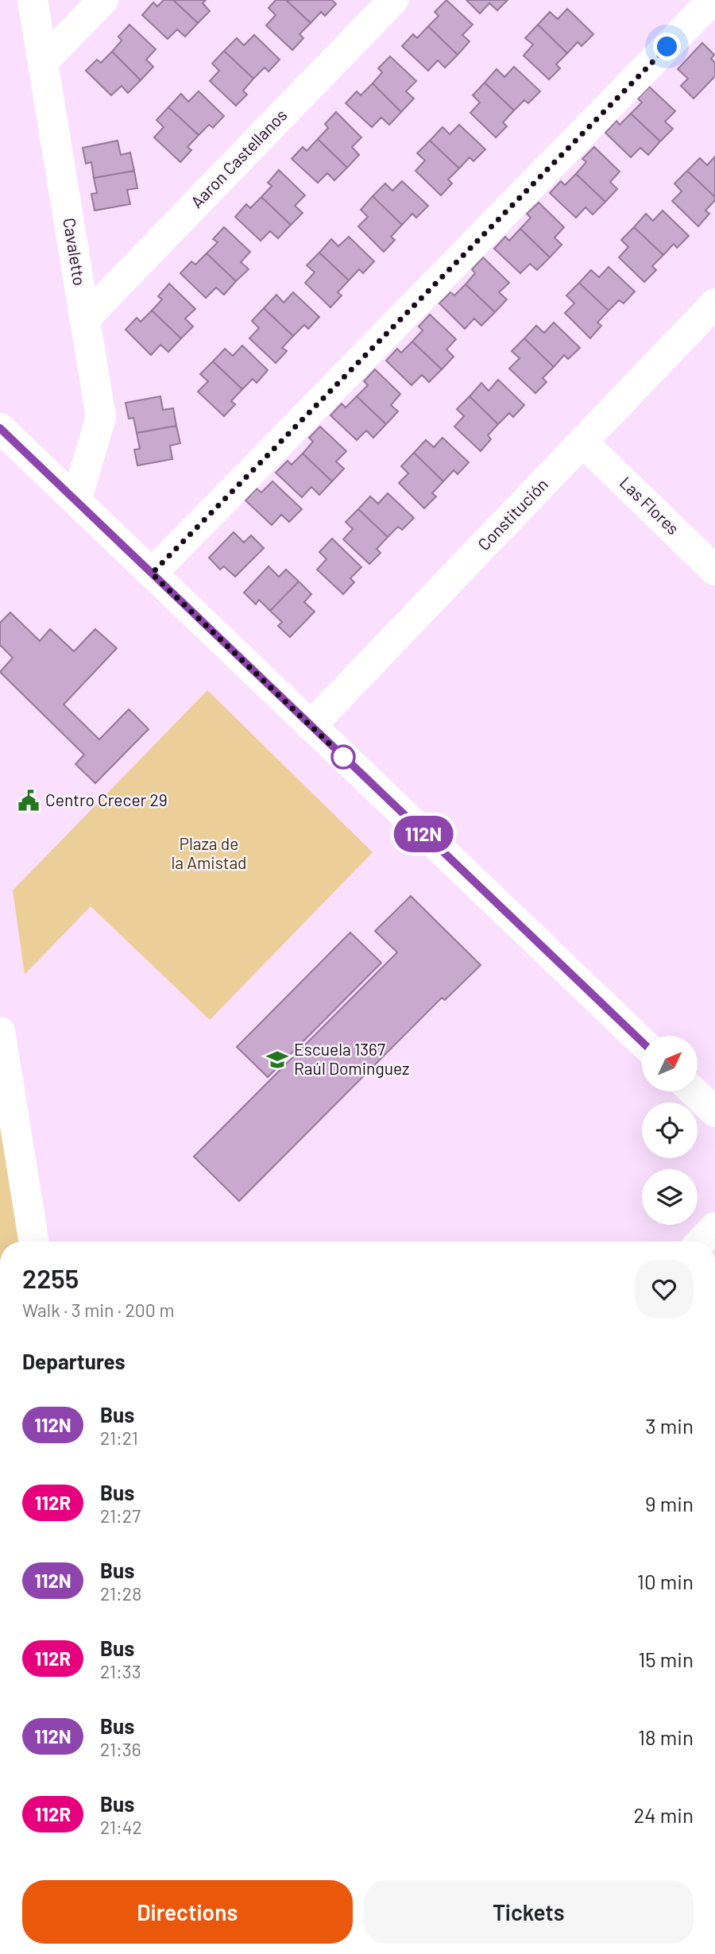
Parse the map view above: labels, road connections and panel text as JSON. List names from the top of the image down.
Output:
{
  "streets": {
    "street": [
      "Aaron Castellanos",
      "Cavaletto",
      "Las Flores",
      "Constitución"
    ]
  },
  "crossings": [
    ["Aaron Castellanos", "Cavaletto"],
    ["Las Flores", "Constitución"]
  ],
  "parks": ["Plaza de la Amistad"],
  "places": {
    "public building": ["Centro Crecer 29"],
    "school or university": ["Escuela 1367 Raúl Dominguez"]
  },
  "lines": ["bus line 112N"],
  "north": "top right",
  "page": {
    "on_map": "112N",
    "heading": [
      ["2255", "Walk · 3 min · 200 m"],
      "Departures"
    ],
    "list": [
      {
        "mark": "112N",
        "name": "Bus",
        "note": "21:21",
        "value": "3 min"
      },
      {
        "mark": "112R",
        "name": "Bus",
        "note": "21:27",
        "value": "9 min"
      },
      {
        "mark": "112N",
        "name": "Bus",
        "note": "21:28",
        "value": "10 min"
      },
      {
        "mark": "112R",
        "name": "Bus",
        "note": "21:33",
        "value": "15 min"
      },
      {
        "mark": "112N",
        "name": "Bus",
        "note": "21:36",
        "value": "18 min"
      },
      {
        "mark": "112R",
        "name": "Bus",
        "note": "21:42",
        "value": "24 min"
      }
    ],
    "buttons": ["Directions", "Tickets"]
  }
}
